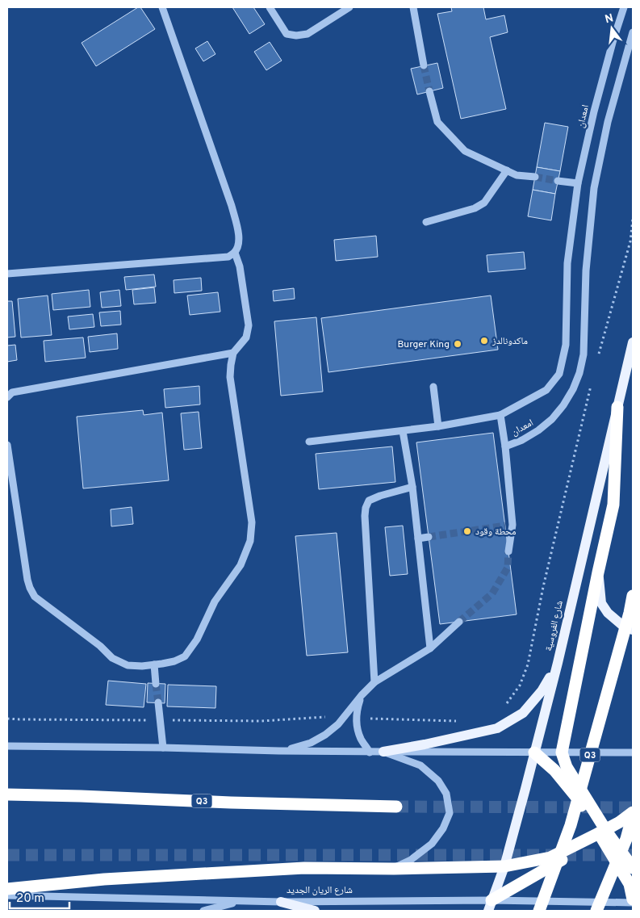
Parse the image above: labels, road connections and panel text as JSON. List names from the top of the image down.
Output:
{
  "streets": {
    "highway": ["Q3"],
    "main road": ["شارع الفروسية"],
    "street": ["امعدان", "شارع الريان الجديد"]
  },
  "crossings": [
    ["شارع الفروسية", "شارع الريان الجديد"]
  ],
  "places": ["ماكدونالدز", "Burger King", "محطة وقود"],
  "scale_bar": "20 m",
  "north": "top"
}
